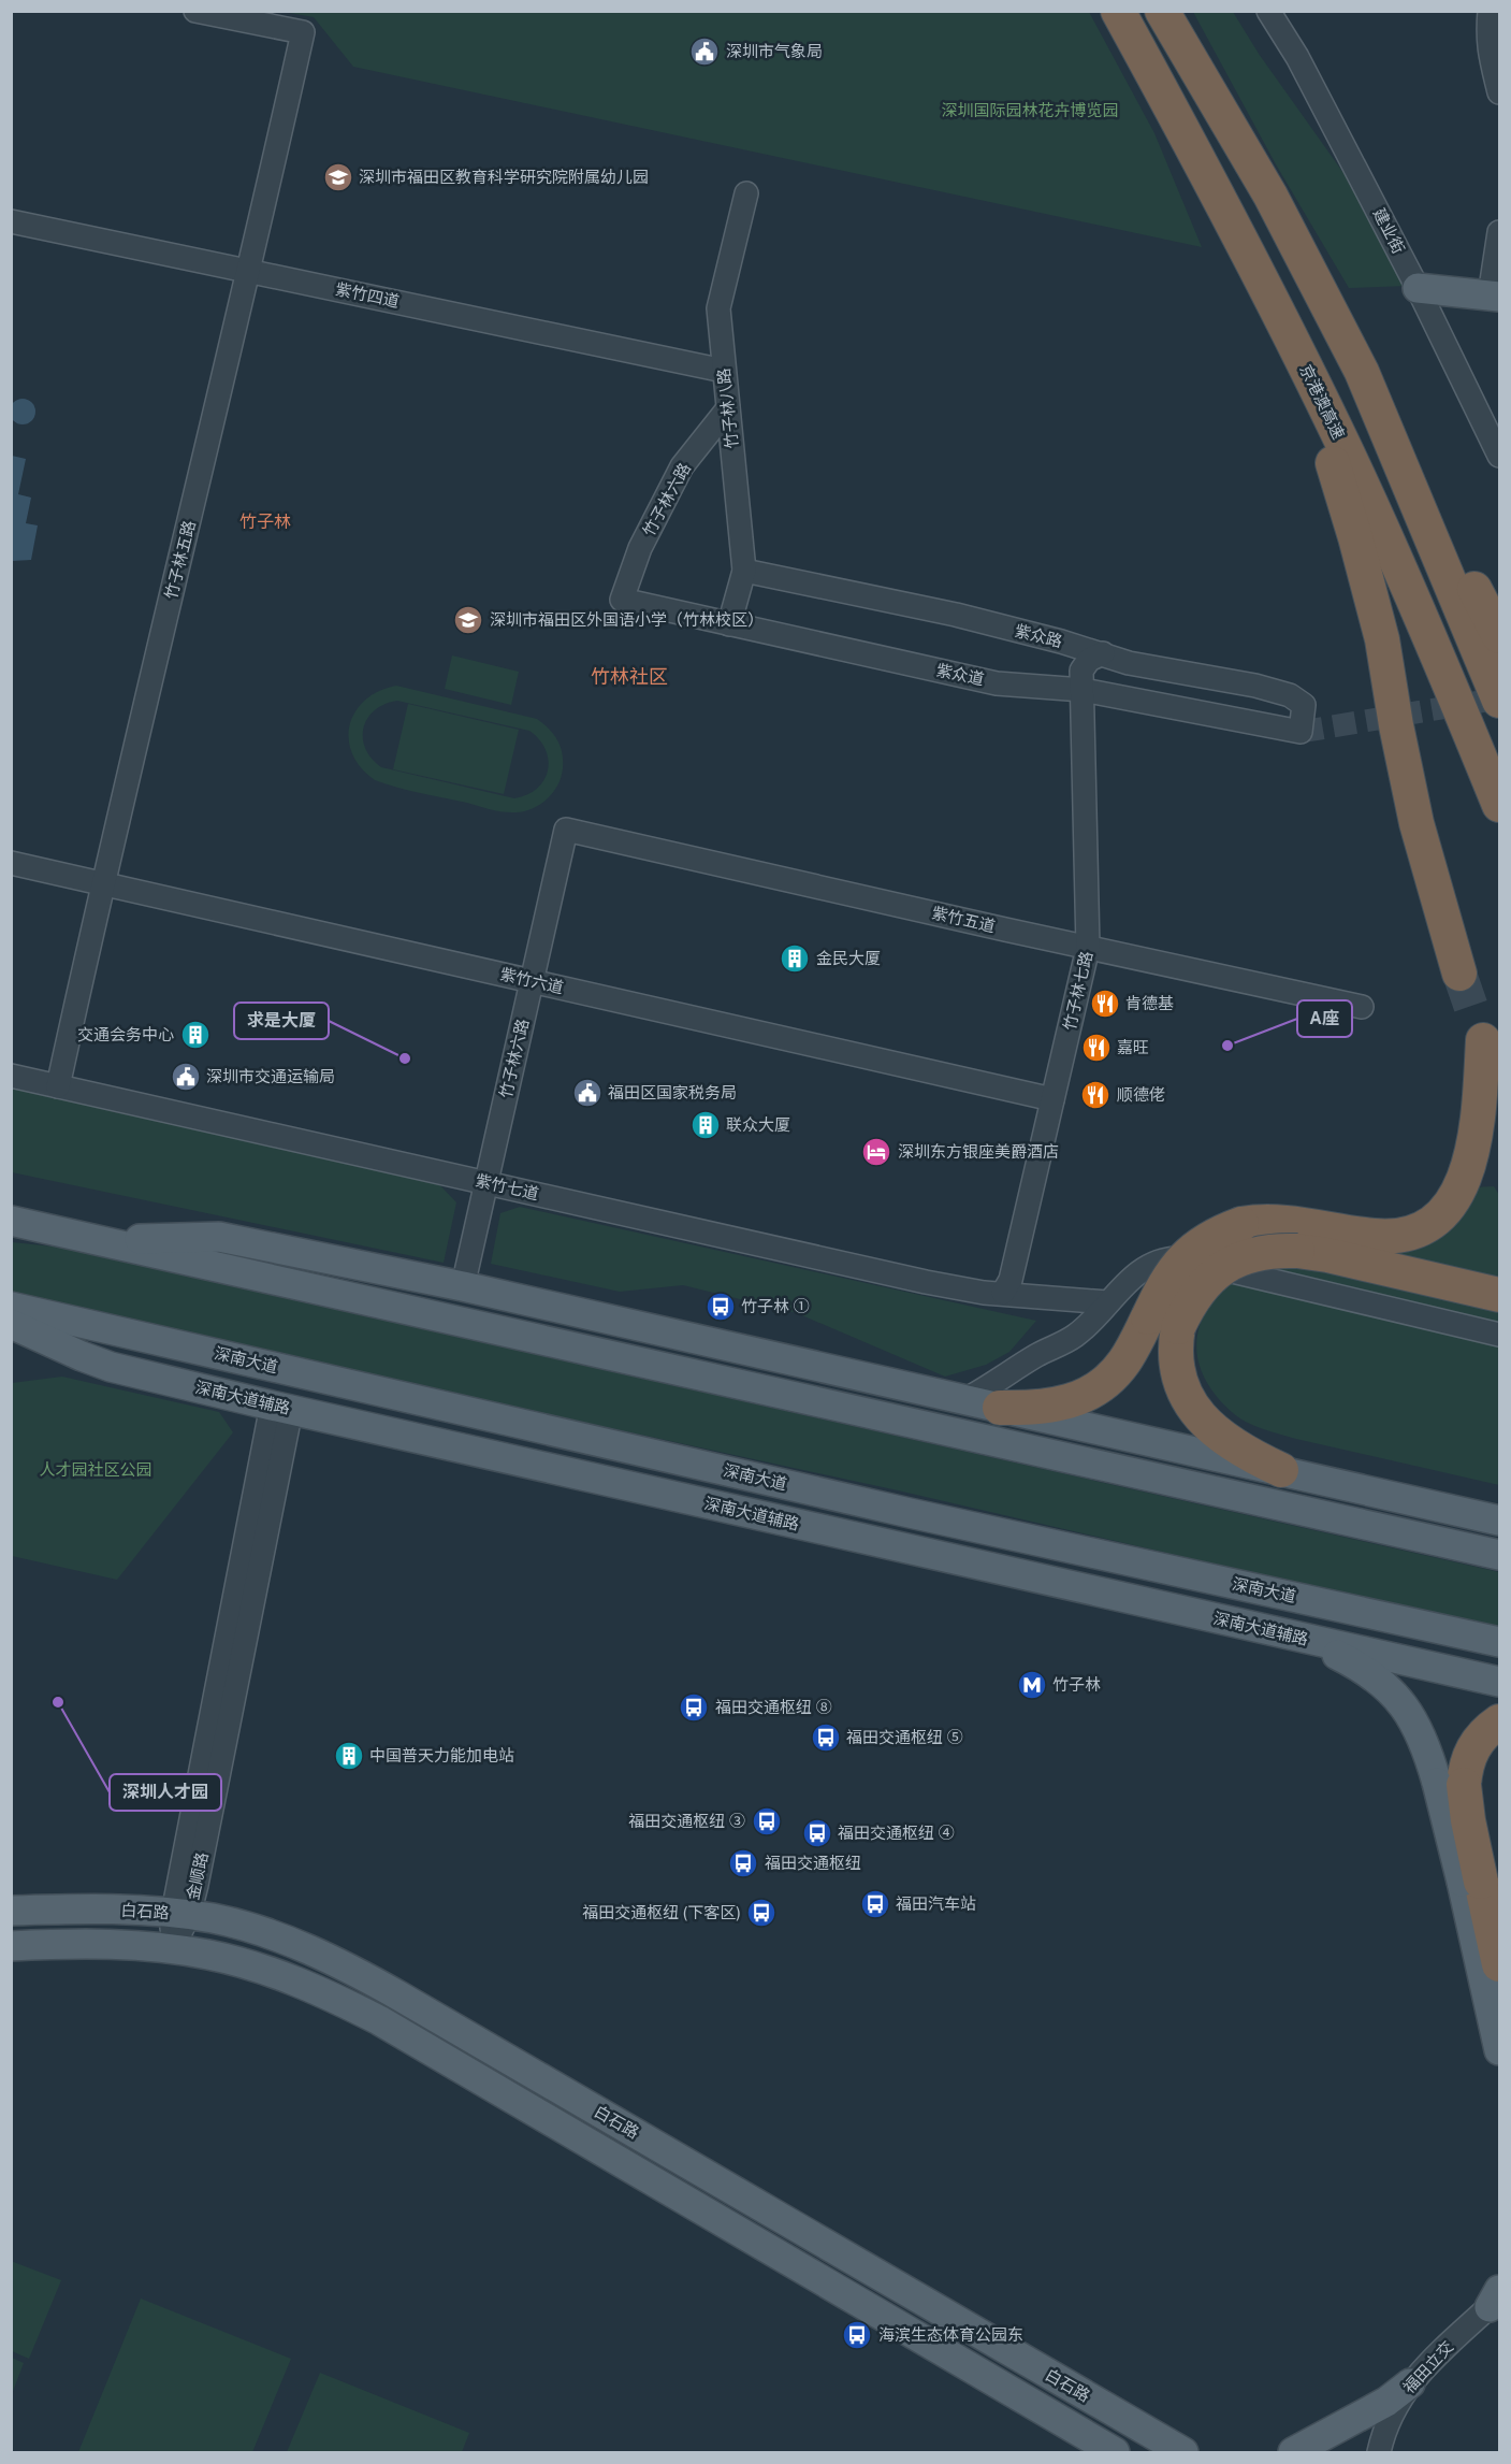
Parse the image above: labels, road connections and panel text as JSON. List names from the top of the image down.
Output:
{
  "streets": {
    "highway": ["京港澳高速"],
    "main road": ["深南大道", "深南大道辅路", "白石路"],
    "street": [
      "建业街",
      "紫竹四道",
      "竹子林八路",
      "竹子林六路",
      "竹子林五路",
      "紫众路",
      "紫众道",
      "紫竹五道",
      "紫竹六道",
      "竹子林七路",
      "紫竹七道",
      "金顺路",
      "福田立交"
    ]
  },
  "crossings": [
    ["紫竹四道", "竹子林八路"],
    ["紫竹四道", "竹子林五路"],
    ["竹子林八路", "竹子林六路"],
    ["竹子林八路", "紫众路"],
    ["竹子林八路", "紫众道"],
    ["竹子林六路", "紫众道"],
    ["竹子林六路", "紫竹五道"],
    ["竹子林六路", "紫竹六道"],
    ["竹子林六路", "紫竹七道"],
    ["竹子林五路", "紫竹六道"],
    ["竹子林五路", "紫竹七道"],
    ["紫众路", "紫众道"],
    ["紫众路", "竹子林七路"],
    ["紫众道", "竹子林七路"],
    ["紫竹五道", "竹子林七路"],
    ["紫竹六道", "竹子林七路"],
    ["竹子林七路", "紫竹七道"],
    ["深南大道辅路", "金顺路"],
    ["金顺路", "白石路"]
  ],
  "districts": ["竹子林", "竹林社区"],
  "parks": ["深圳国际园林花卉博览园", "人才园社区公园"],
  "places": {
    "public building": ["深圳市气象局", "深圳市交通运输局", "福田区国家税务局"],
    "school or university": ["深圳市福田区教育科学研究院附属幼儿园", "深圳市福田区外国语小学（竹林校区）"],
    "building": [
      "金民大厦",
      "交通会务中心",
      "联众大厦",
      "中国普天力能加电站"
    ],
    "restaurant": ["肯德基", "嘉旺", "顺德佬"],
    "other": ["A座", "求是大厦", "深圳人才园"],
    "hotel": ["深圳东方银座美爵酒店"],
    "bus stop": [
      "竹子林 ①",
      "福田交通枢纽 ⑧",
      "福田交通枢纽 ⑤",
      "福田交通枢纽 ③",
      "福田交通枢纽 ④",
      "福田交通枢纽",
      "福田汽车站",
      "福田交通枢纽 (下客区)",
      "海滨生态体育公园东"
    ],
    "metro station": ["竹子林"]
  }
}
